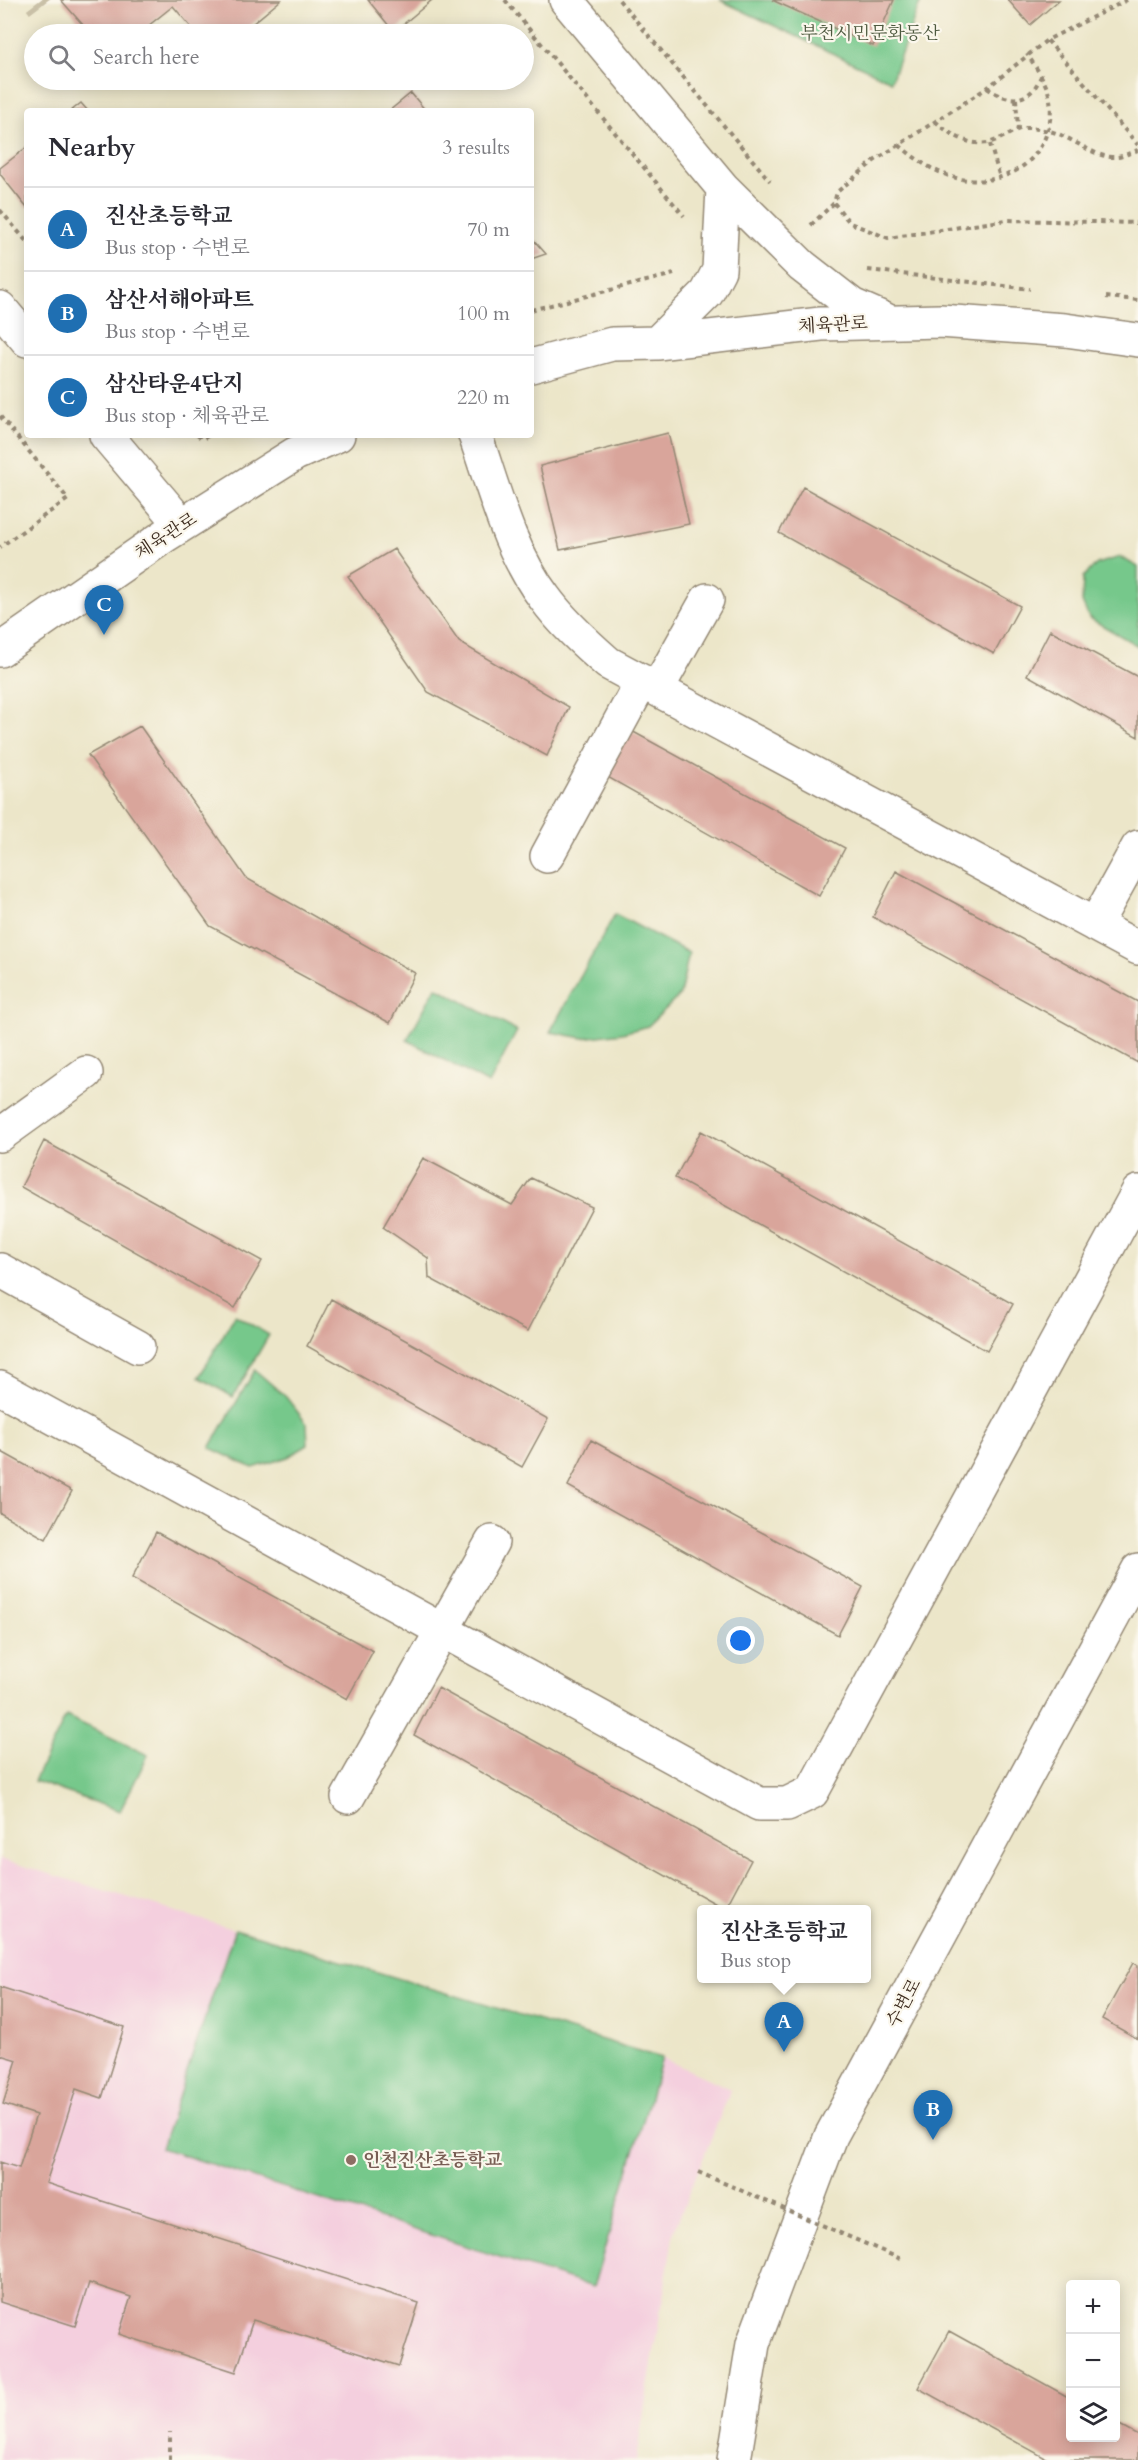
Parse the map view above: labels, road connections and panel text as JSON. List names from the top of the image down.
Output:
{
  "streets": {
    "street": ["체육관로", "수변로"]
  },
  "parks": ["부천시민문화동산"],
  "places": ["인천진산초등학교"],
  "page": {
    "search": "Search here",
    "heading": ["Nearby", "3 results"],
    "list": [
      {
        "mark": "A",
        "name": "진산초등학교",
        "note": "Bus stop · 수변로",
        "value": "70 m"
      },
      {
        "mark": "B",
        "name": "삼산서해아파트",
        "note": "Bus stop · 수변로",
        "value": "100 m"
      },
      {
        "mark": "C",
        "name": "삼산타운4단지",
        "note": "Bus stop · 체육관로",
        "value": "220 m"
      }
    ],
    "pins": ["C", "A", "B"],
    "popup": ["진산초등학교", "Bus stop"],
    "map_buttons": ["+", "−"]
  }
}
